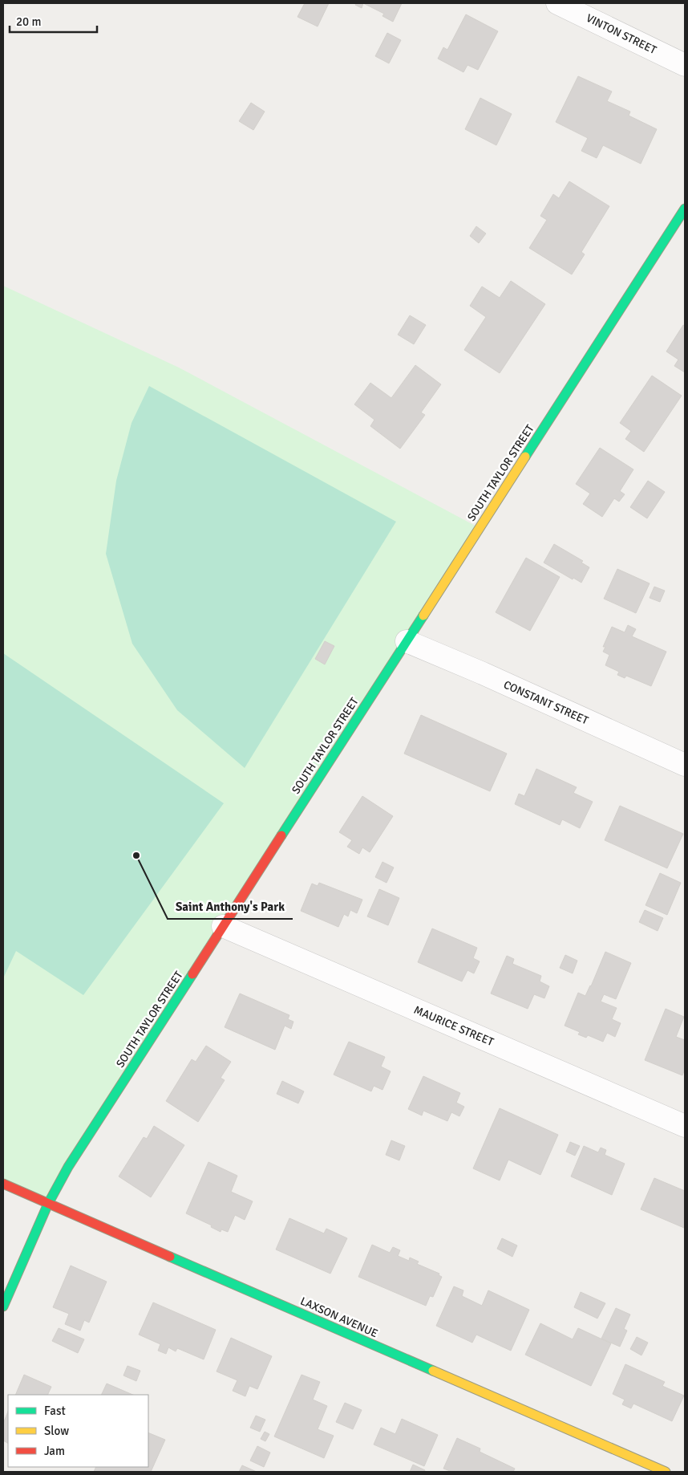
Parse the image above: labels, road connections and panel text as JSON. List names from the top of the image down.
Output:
{
  "streets": {
    "street": [
      "VINTON STREET",
      "SOUTH TAYLOR STREET",
      "CONSTANT STREET",
      "MAURICE STREET",
      "LAXSON AVENUE"
    ]
  },
  "crossings": [
    ["SOUTH TAYLOR STREET", "CONSTANT STREET"],
    ["SOUTH TAYLOR STREET", "MAURICE STREET"],
    ["SOUTH TAYLOR STREET", "LAXSON AVENUE"]
  ],
  "places": ["Saint Anthony's Park"],
  "legend": ["Fast", "Slow", "Jam"],
  "scale_bar": "20 m"
}
